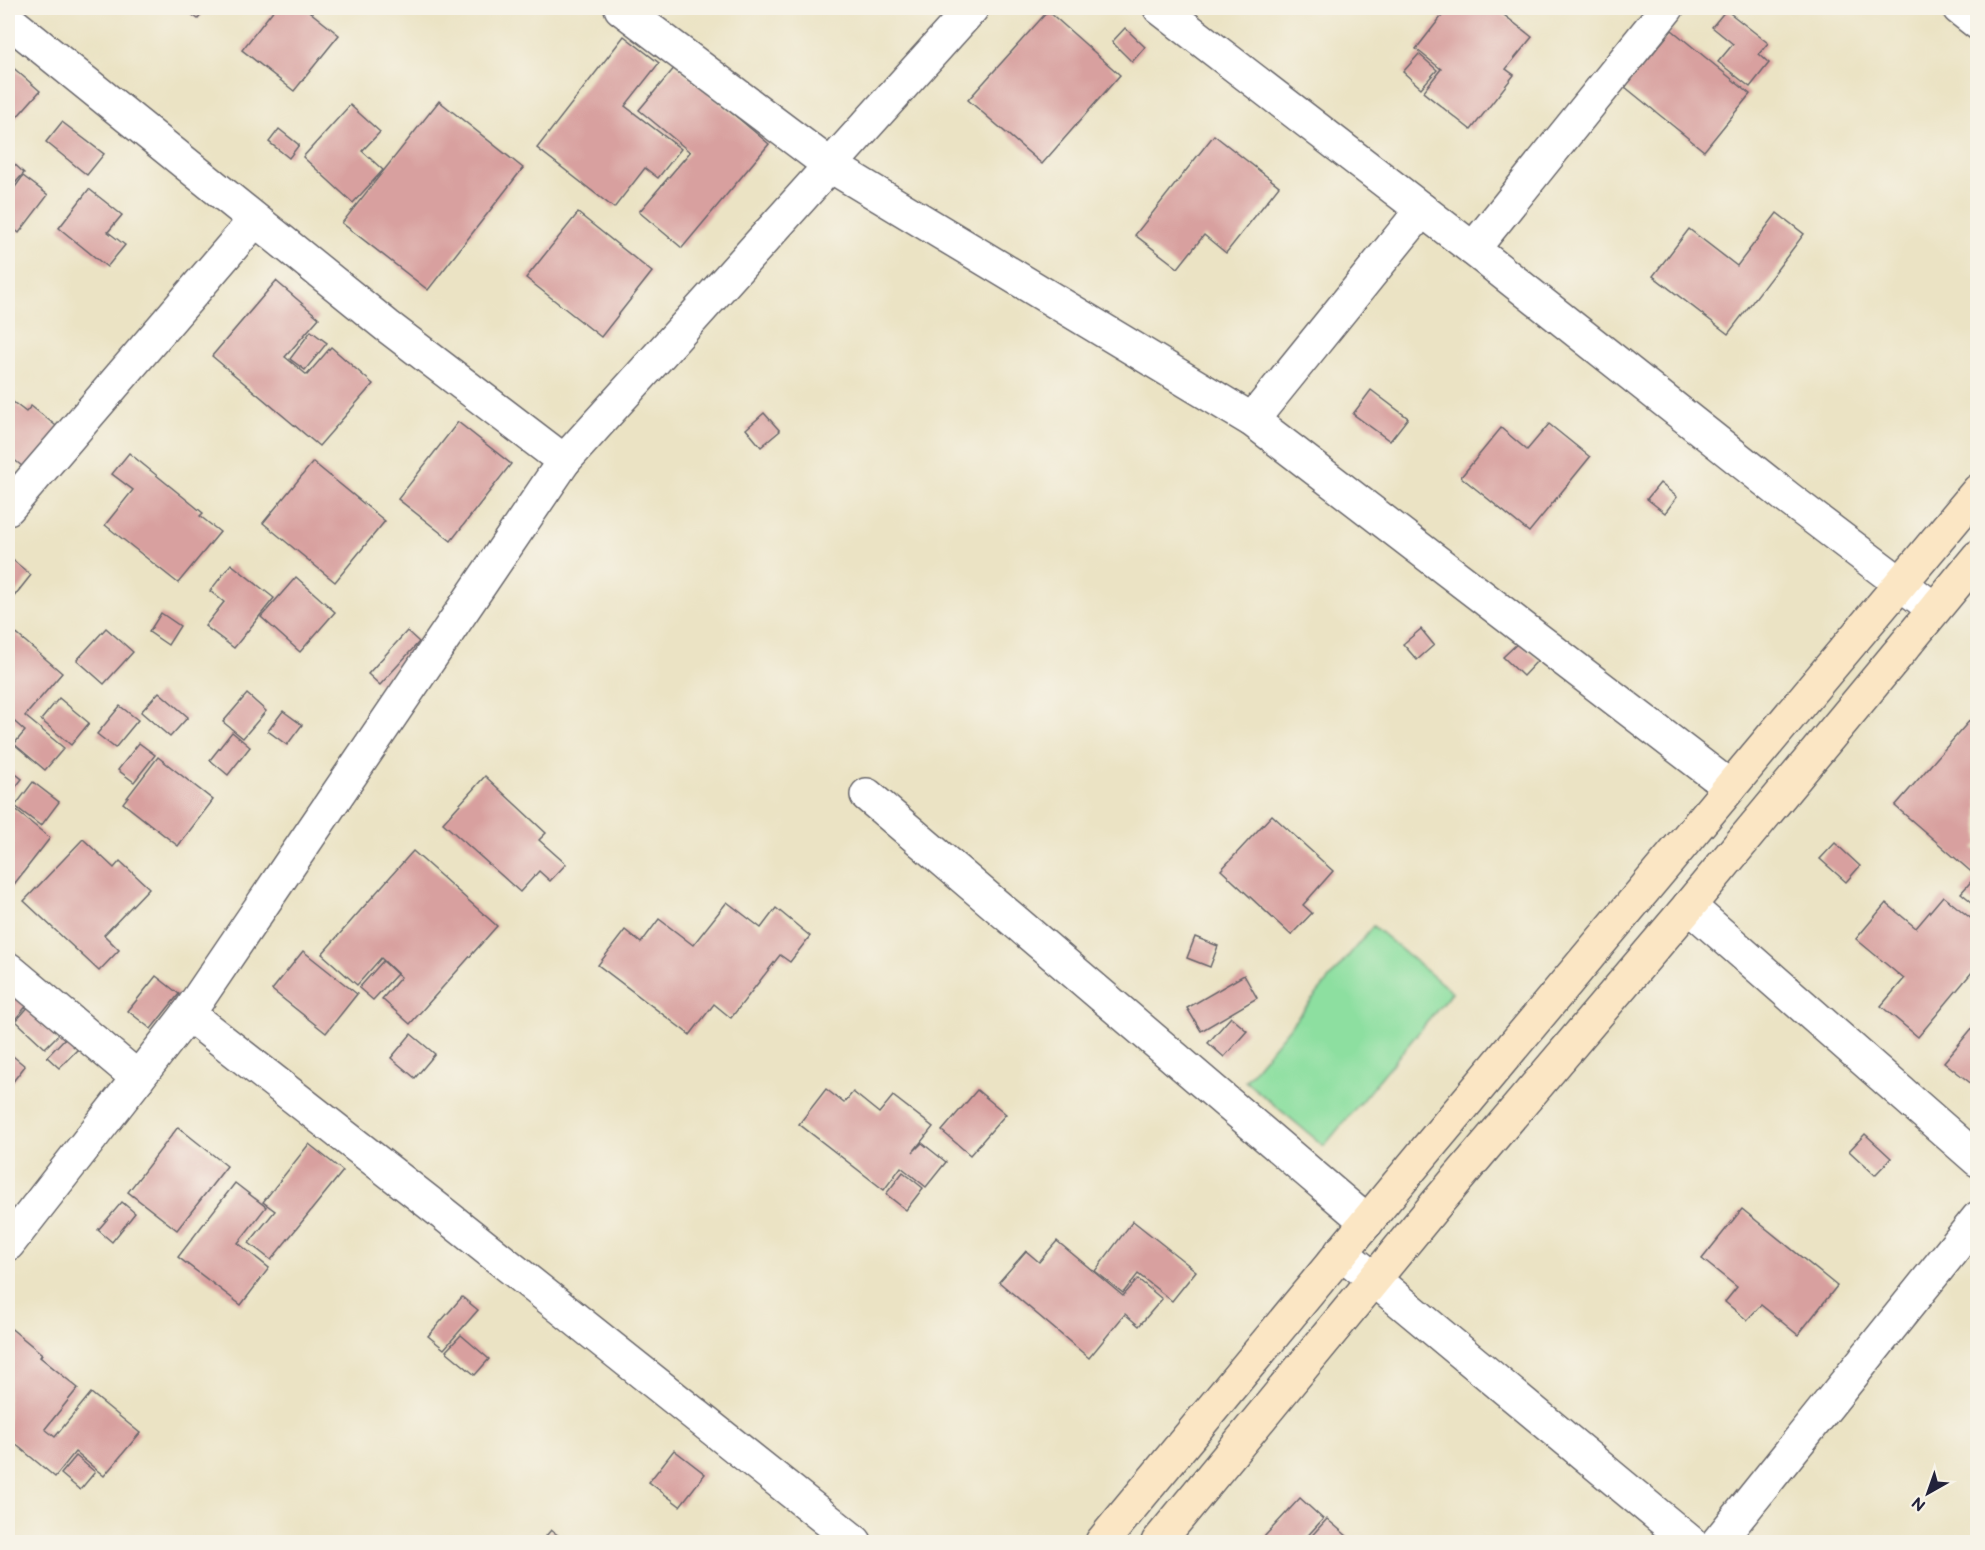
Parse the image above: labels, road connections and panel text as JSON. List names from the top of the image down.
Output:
{
  "north": "bottom left"
}
